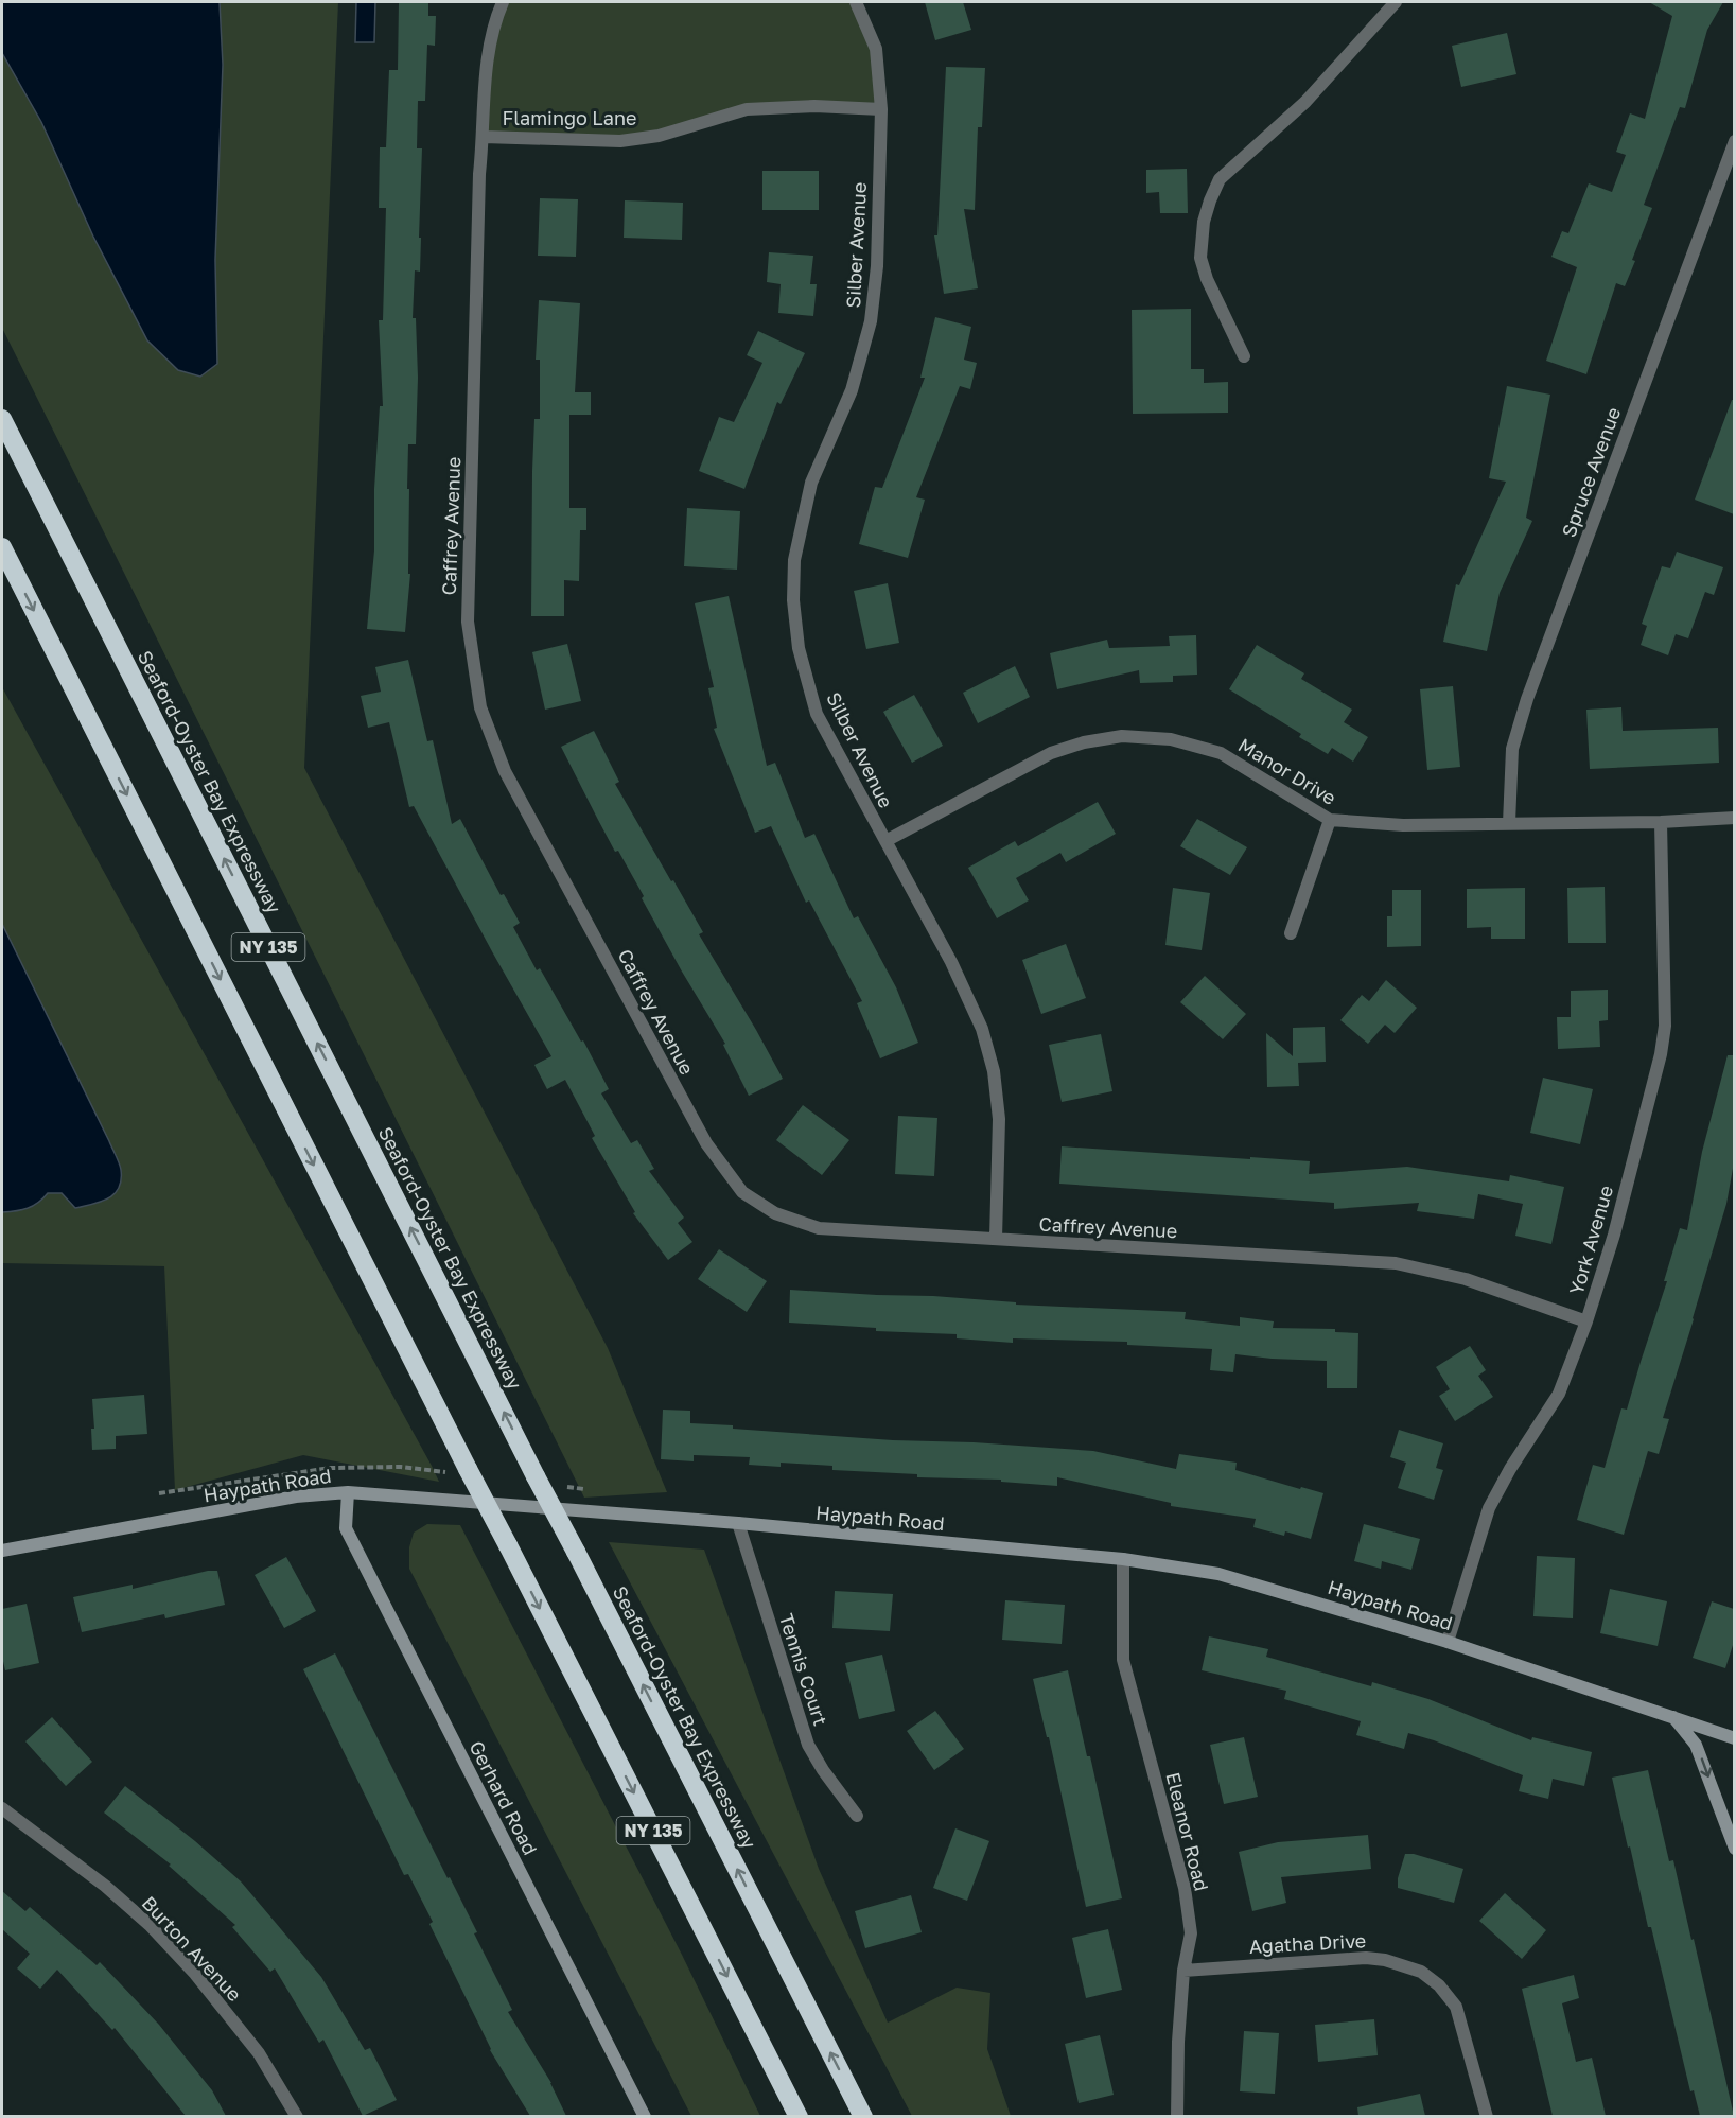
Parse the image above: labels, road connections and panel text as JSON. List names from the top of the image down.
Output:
{
  "streets": {
    "highway": ["Seaford-Oyster Bay Expressway", "NY 135"],
    "street": [
      "Flamingo Lane",
      "Silber Avenue",
      "Spruce Avenue",
      "Caffrey Avenue",
      "Manor Drive",
      "York Avenue",
      "Haypath Road",
      "Tennis Court",
      "Gerhard Road",
      "Eleanor Road",
      "Agatha Drive",
      "Burton Avenue"
    ]
  },
  "crossings": [
    ["Flamingo Lane", "Silber Avenue"],
    ["Flamingo Lane", "Caffrey Avenue"],
    ["Silber Avenue", "Caffrey Avenue"],
    ["Silber Avenue", "Manor Drive"],
    ["Spruce Avenue", "Manor Drive"],
    ["Caffrey Avenue", "York Avenue"],
    ["Manor Drive", "York Avenue"],
    ["York Avenue", "Haypath Road"],
    ["Haypath Road", "Tennis Court"],
    ["Haypath Road", "Gerhard Road"],
    ["Haypath Road", "Eleanor Road"],
    ["Eleanor Road", "Agatha Drive"]
  ]
}
